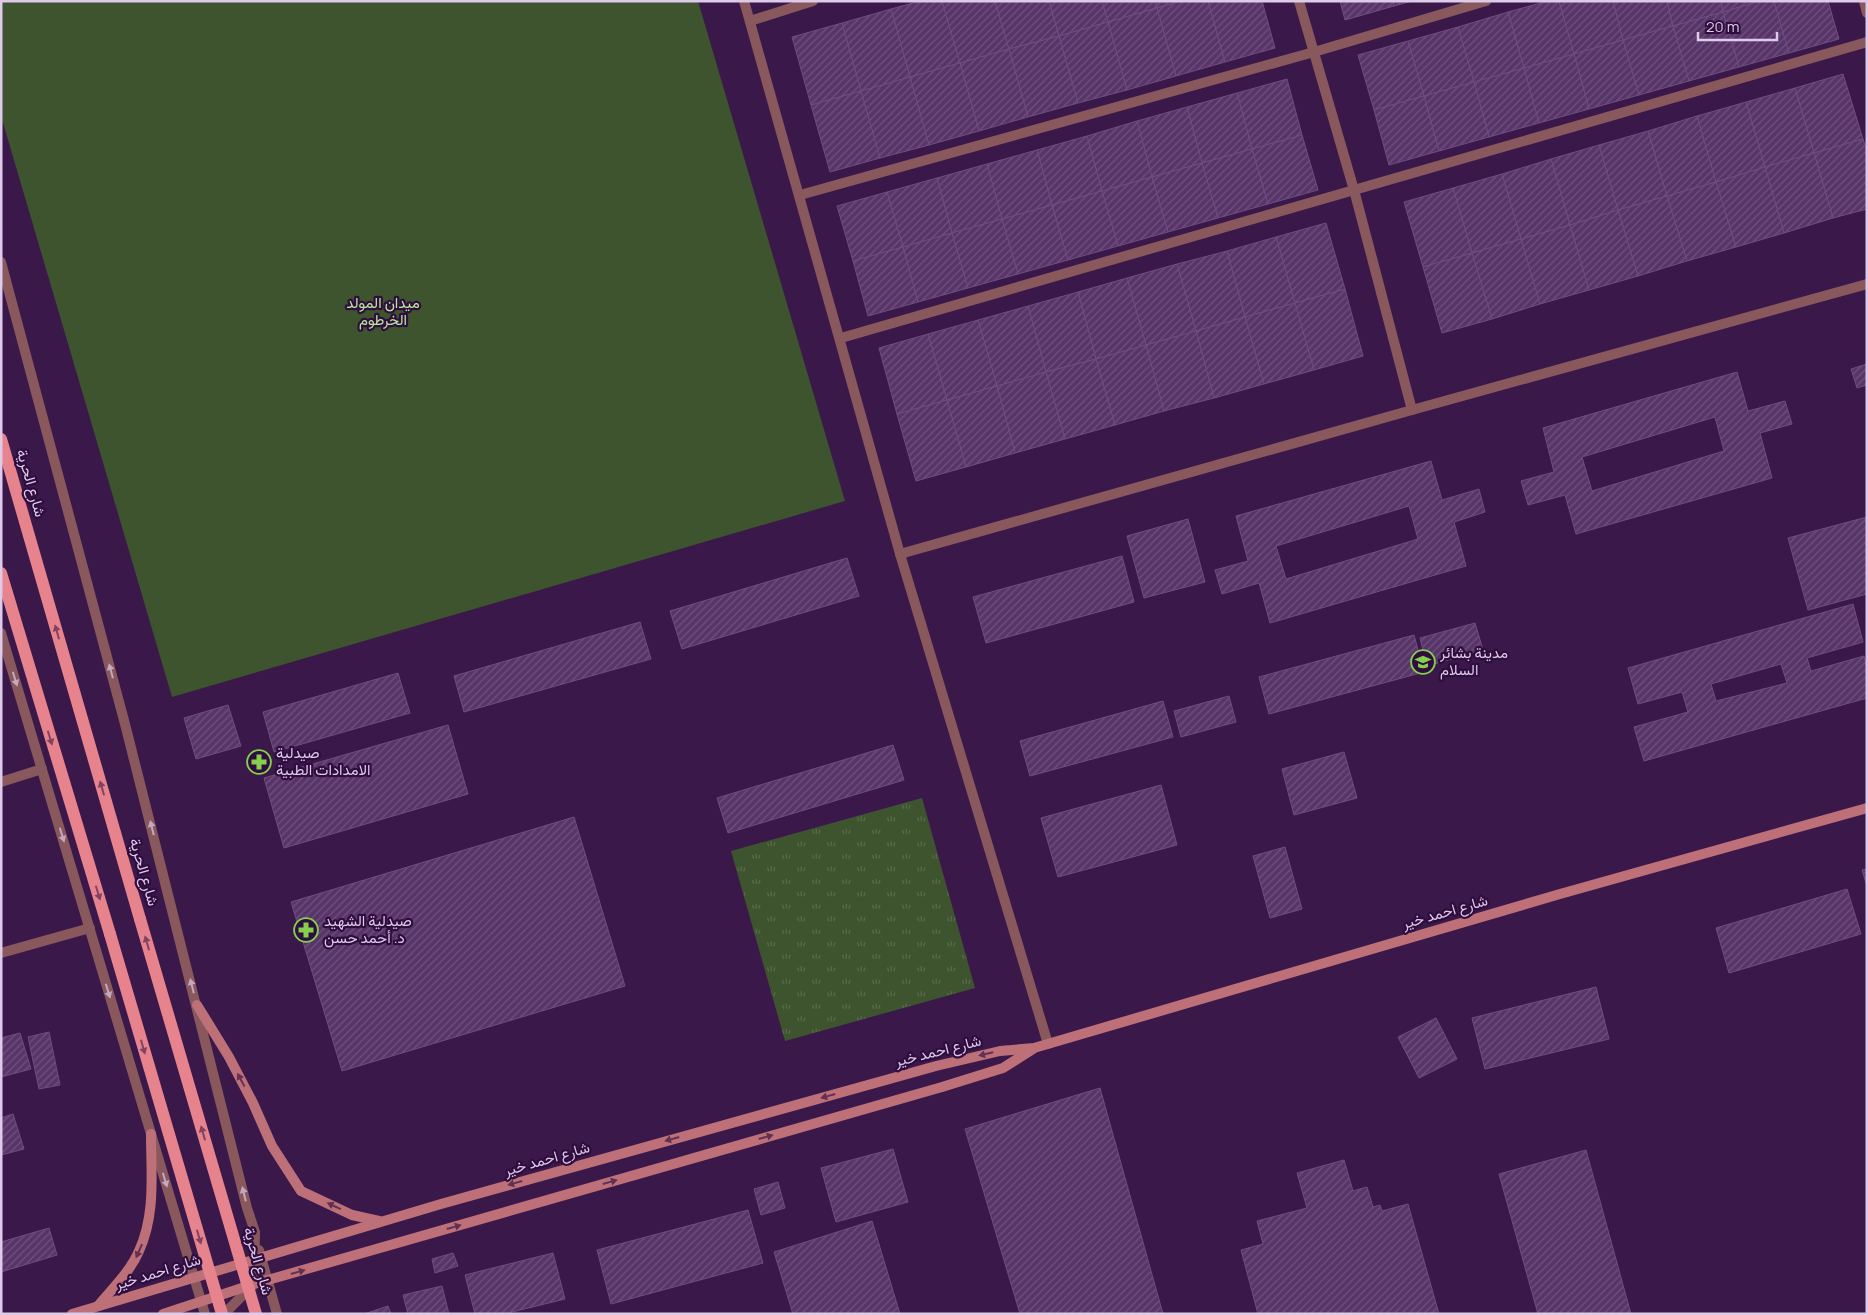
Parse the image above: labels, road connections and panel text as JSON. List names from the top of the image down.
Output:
{
  "streets": {
    "main road": ["شارع الحرية", "شارع احمد خير"]
  },
  "parks": ["ميدان المولد الخرطوم"],
  "places": {
    "school or university": ["مدينة بشائر السلام"],
    "pharmacy": ["صيدلية الامدادات الطبية", "صيدلية الشهيد د. أحمد حسن"]
  },
  "scale_bar": "20 m"
}
